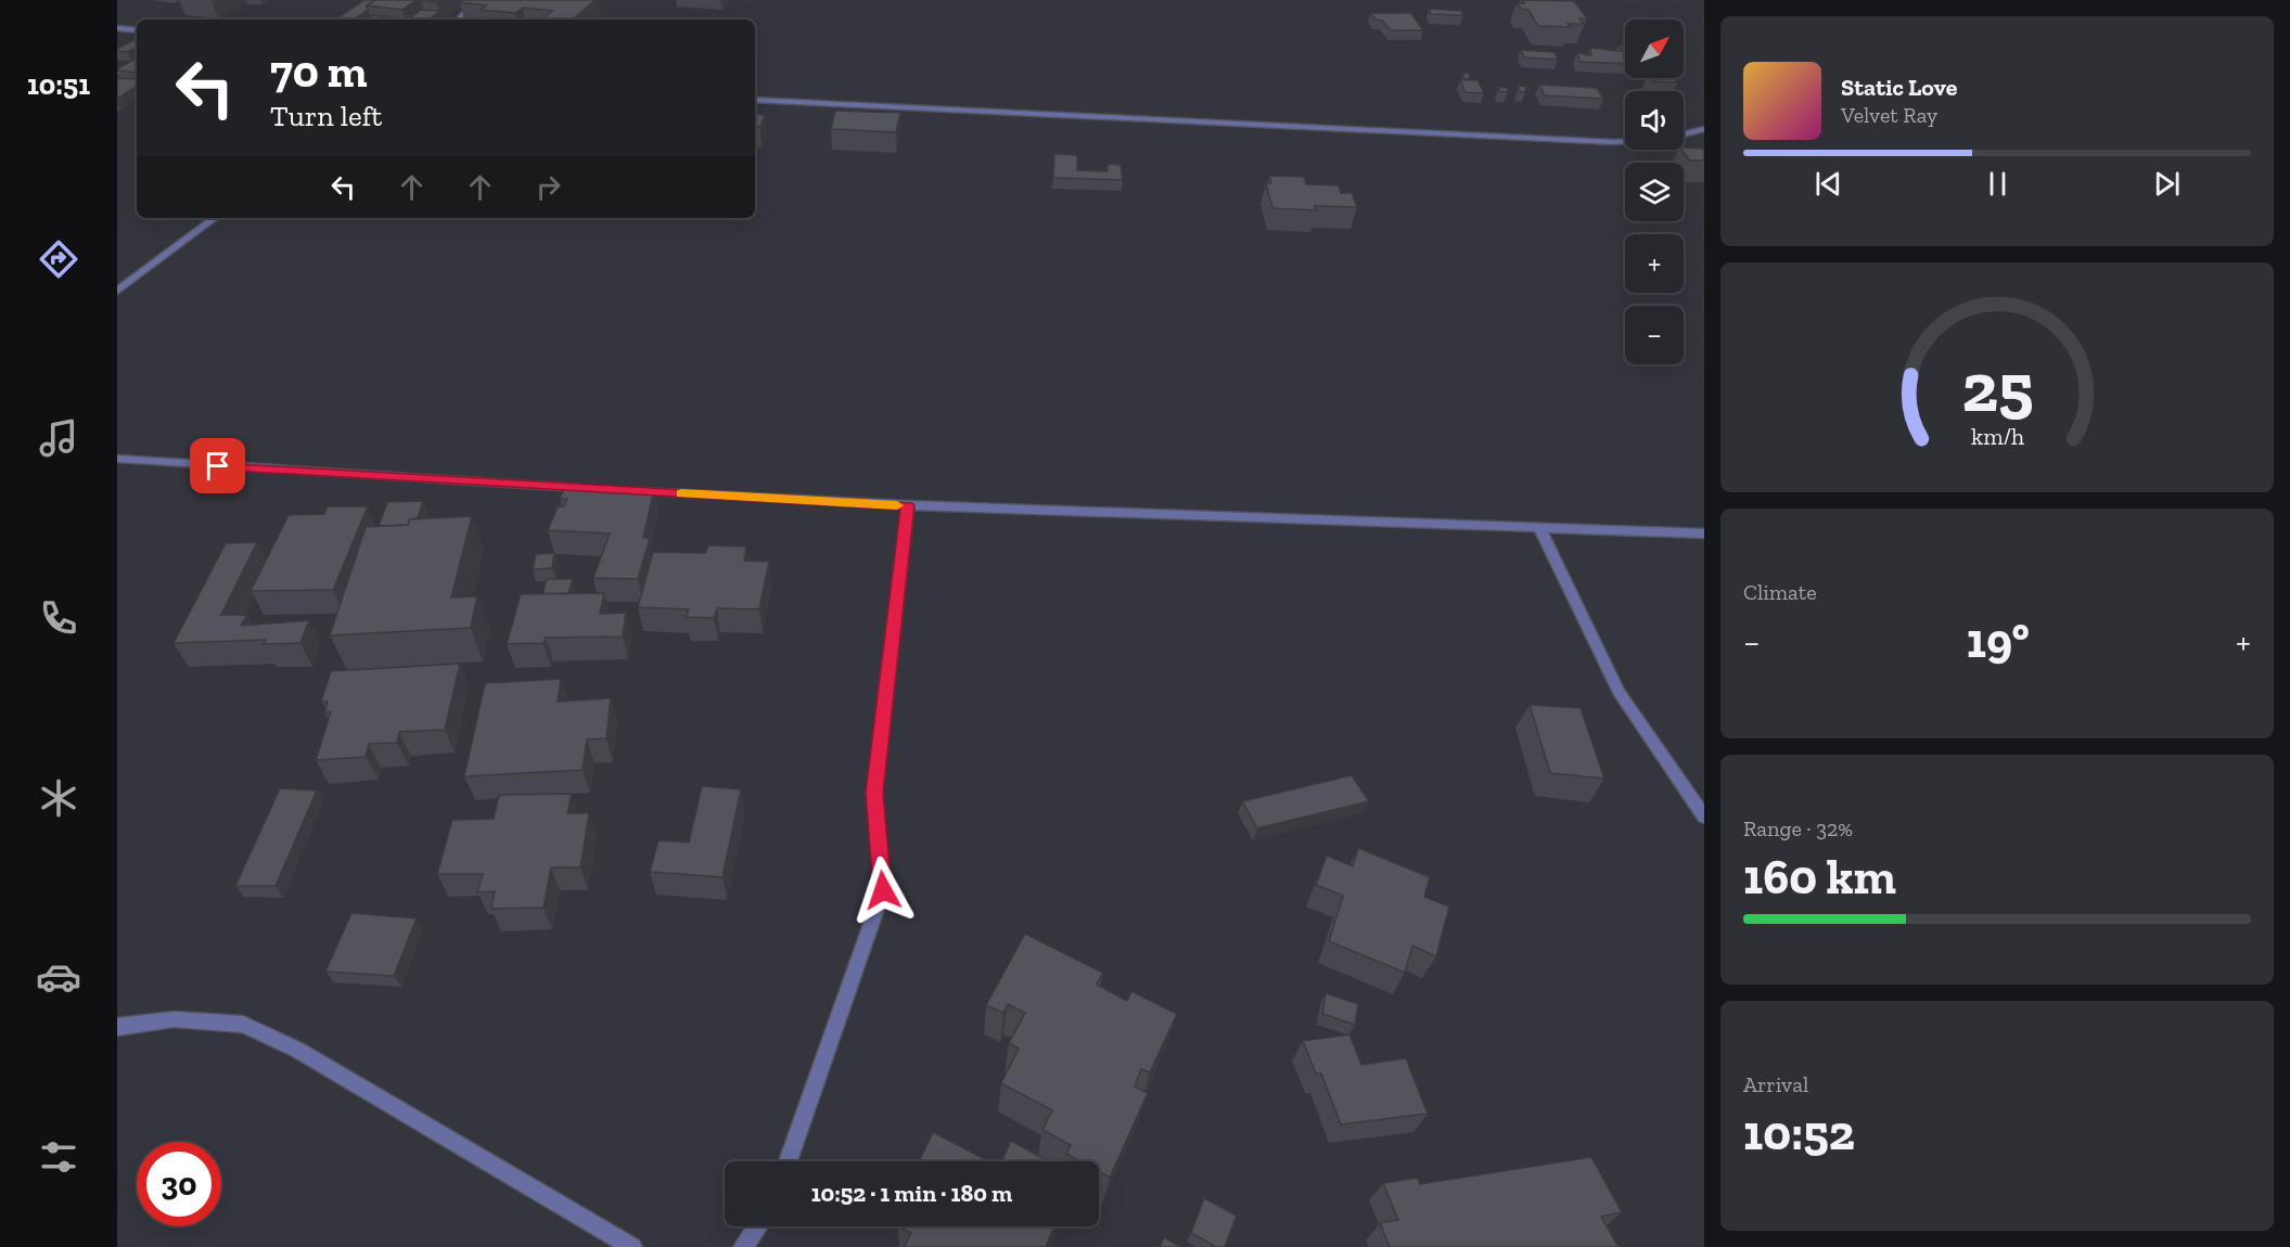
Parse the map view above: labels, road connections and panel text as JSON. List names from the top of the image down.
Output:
{
  "north": "top right",
  "page": {
    "tabs": "10:51",
    "map_buttons": ["+", "−"],
    "turn": ["70 m", "Turn left"],
    "song": ["Static Love", "Velvet Ray"],
    "tile": [
      "Climate",
      ["Range · 32%", "160 km"],
      ["Arrival", "10:52"]
    ],
    "heat": ["−", "19°", "+"],
    "limit": "30",
    "trip": "10:52 · 1 min · 180 m",
    "gauge": ["25", "km/h"]
  }
}
